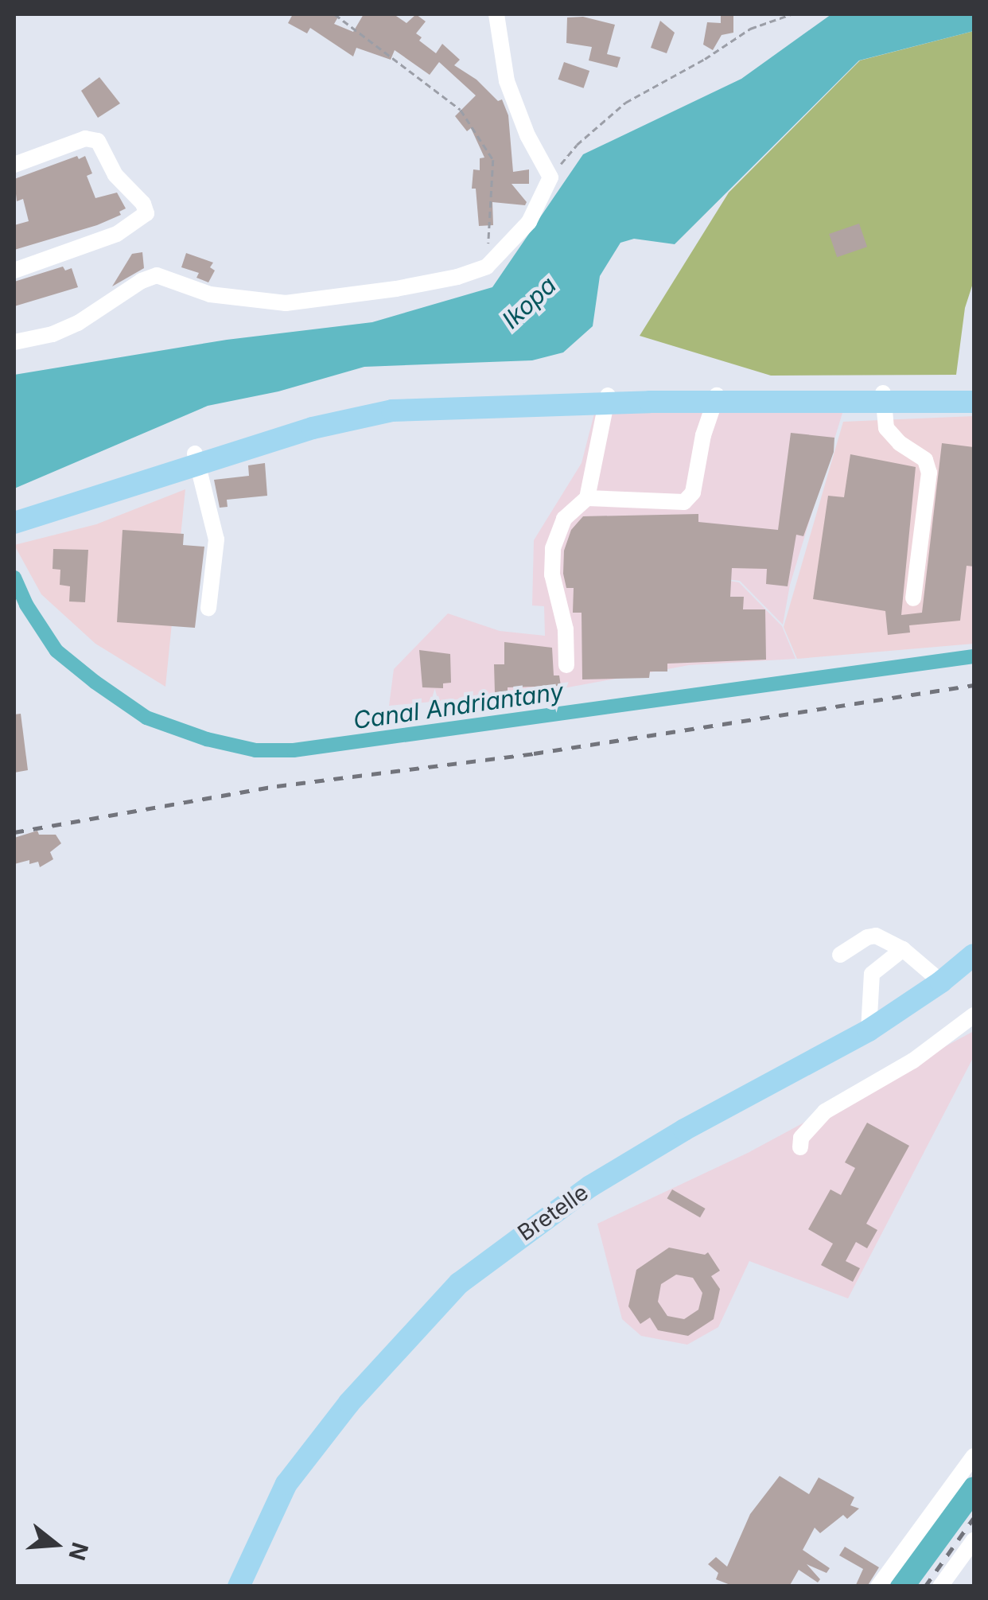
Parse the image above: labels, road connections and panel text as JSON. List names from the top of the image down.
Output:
{
  "streets": {
    "main road": ["Bretelle"]
  },
  "water": ["Ikopa", "Canal Andriantany"],
  "north": "right"
}
